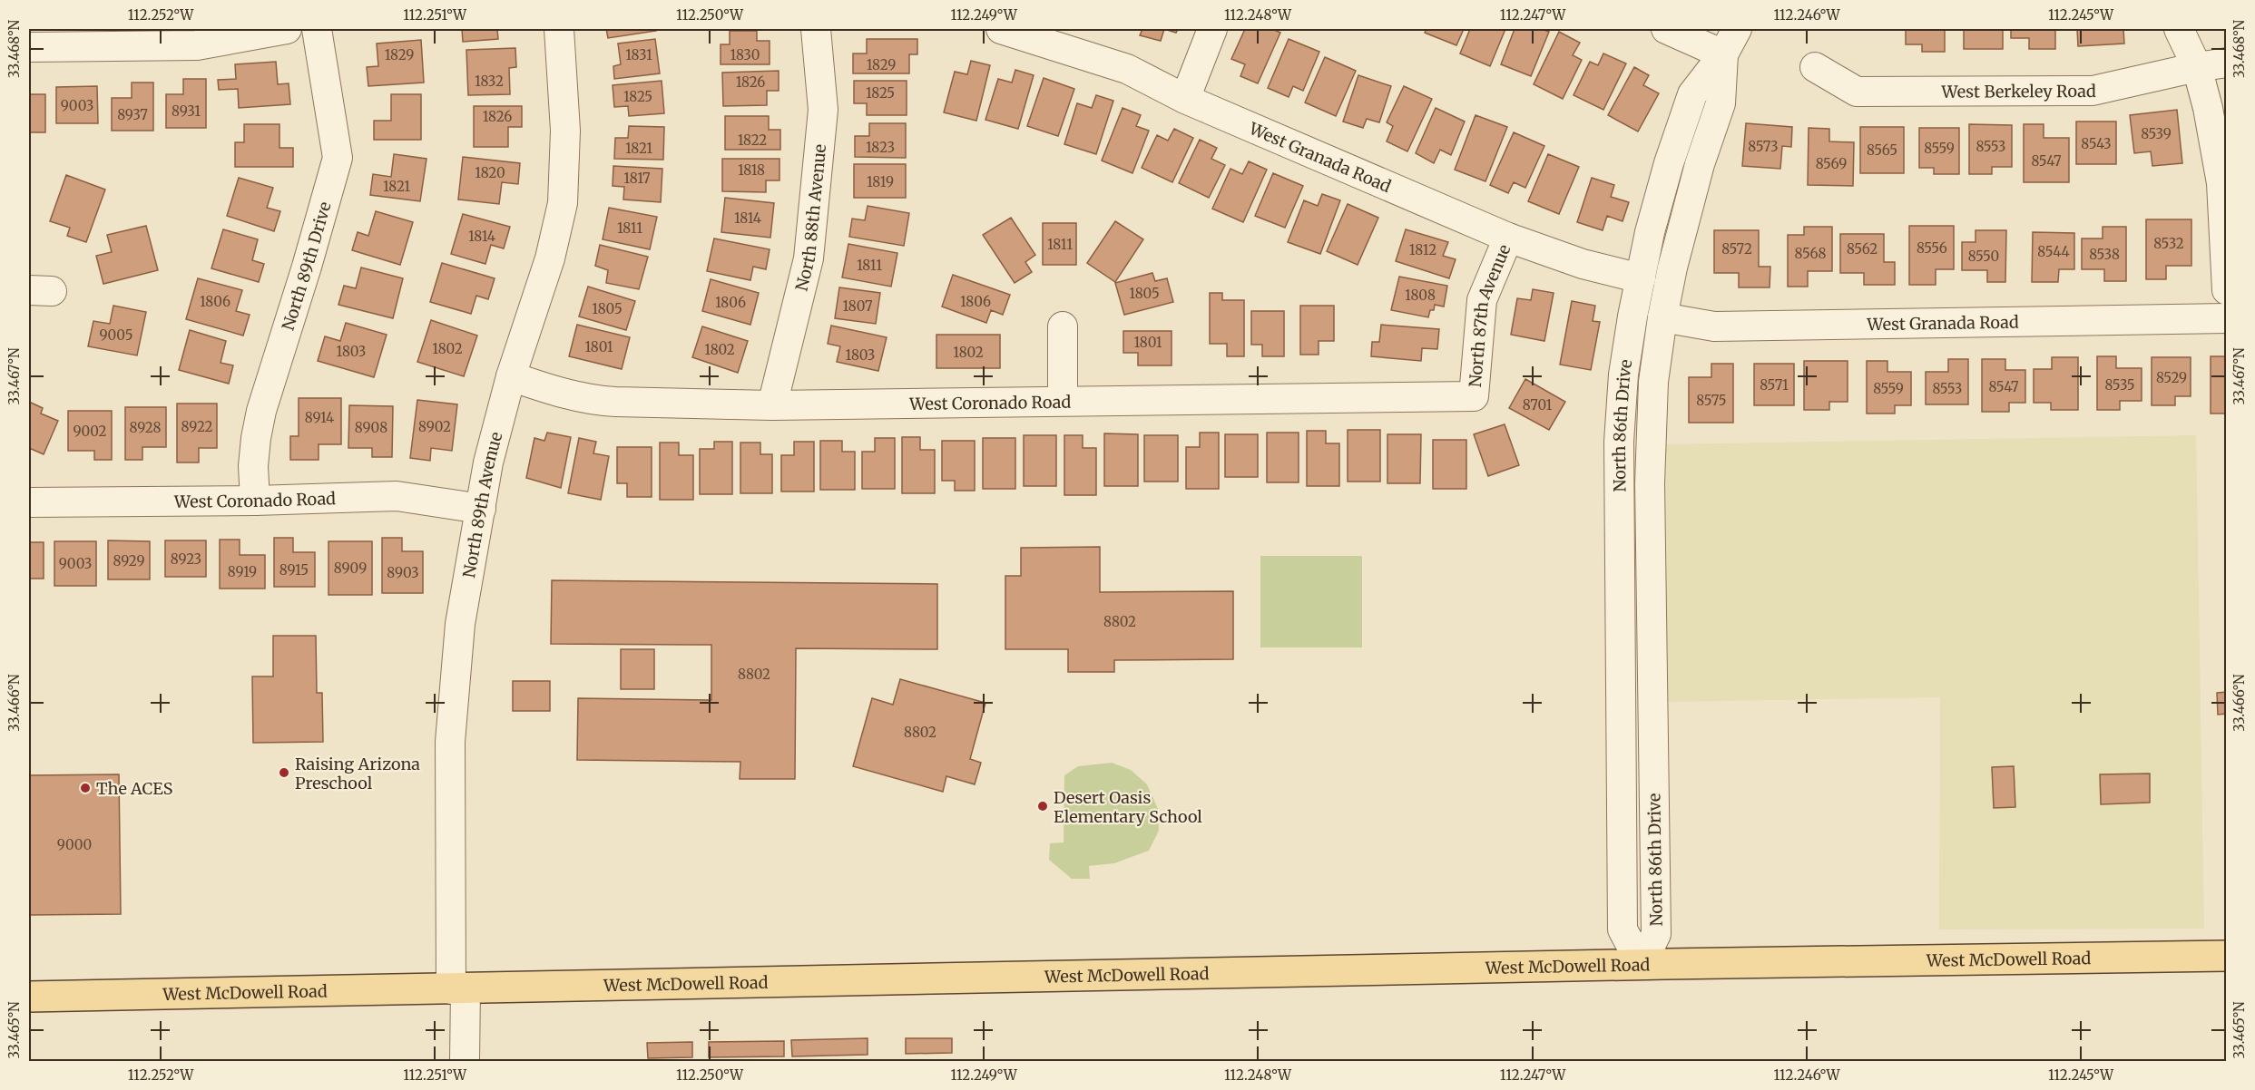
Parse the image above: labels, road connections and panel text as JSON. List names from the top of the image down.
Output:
{
  "streets": {
    "main road": ["West McDowell Road"],
    "street": [
      "West Berkeley Road",
      "West Granada Road",
      "North 88th Avenue",
      "North 89th Drive",
      "North 87th Avenue",
      "West Coronado Road",
      "North 86th Drive",
      "North 89th Avenue"
    ]
  },
  "crossings": [
    ["West Granada Road", "North 87th Avenue"],
    ["West Granada Road", "North 86th Drive"],
    ["North 88th Avenue", "West Coronado Road"],
    ["North 89th Drive", "West Coronado Road"],
    ["North 87th Avenue", "West Coronado Road"],
    ["West Coronado Road", "North 89th Avenue"],
    ["North 86th Drive", "West McDowell Road"],
    ["North 89th Avenue", "West McDowell Road"]
  ],
  "places": ["Raising Arizona Preschool", "The ACES", "Desert Oasis Elementary School"],
  "house_numbers": [
    "1829",
    "1831",
    "1830",
    "1829",
    "1832",
    "1826",
    "1825",
    "1825",
    "9003",
    "8931",
    "8937",
    "1826",
    "8539",
    "1822",
    "8543",
    "8573",
    "8553",
    "1823",
    "1821",
    "8559",
    "8565",
    "8547",
    "8569",
    "1818",
    "1820",
    "1817",
    "1819",
    "1821",
    "1814",
    "1811",
    "1814",
    "8532",
    "1811",
    "8556",
    "8572",
    "8562",
    "1812",
    "8544",
    "8568",
    "8538",
    "8550",
    "1811",
    "1805",
    "1808",
    "1806",
    "1806",
    "1806",
    "1807",
    "1805",
    "9005",
    "1801",
    "1801",
    "1802",
    "1802",
    "1803",
    "1802",
    "1803",
    "8529",
    "8571",
    "8535",
    "8547",
    "8559",
    "8553",
    "8575",
    "8701",
    "8914",
    "8922",
    "8902",
    "8928",
    "8908",
    "9002",
    "8923",
    "8929",
    "9003",
    "8909",
    "8915",
    "8919",
    "8903",
    "8802",
    "8802",
    "8802",
    "9000"
  ],
  "coordinates": [
    "112.252°W",
    "112.251°W",
    "112.250°W",
    "112.249°W",
    "112.248°W",
    "112.247°W",
    "112.246°W",
    "112.245°W",
    "33.468°N",
    "33.467°N",
    "33.466°N",
    "33.465°N"
  ]
}
